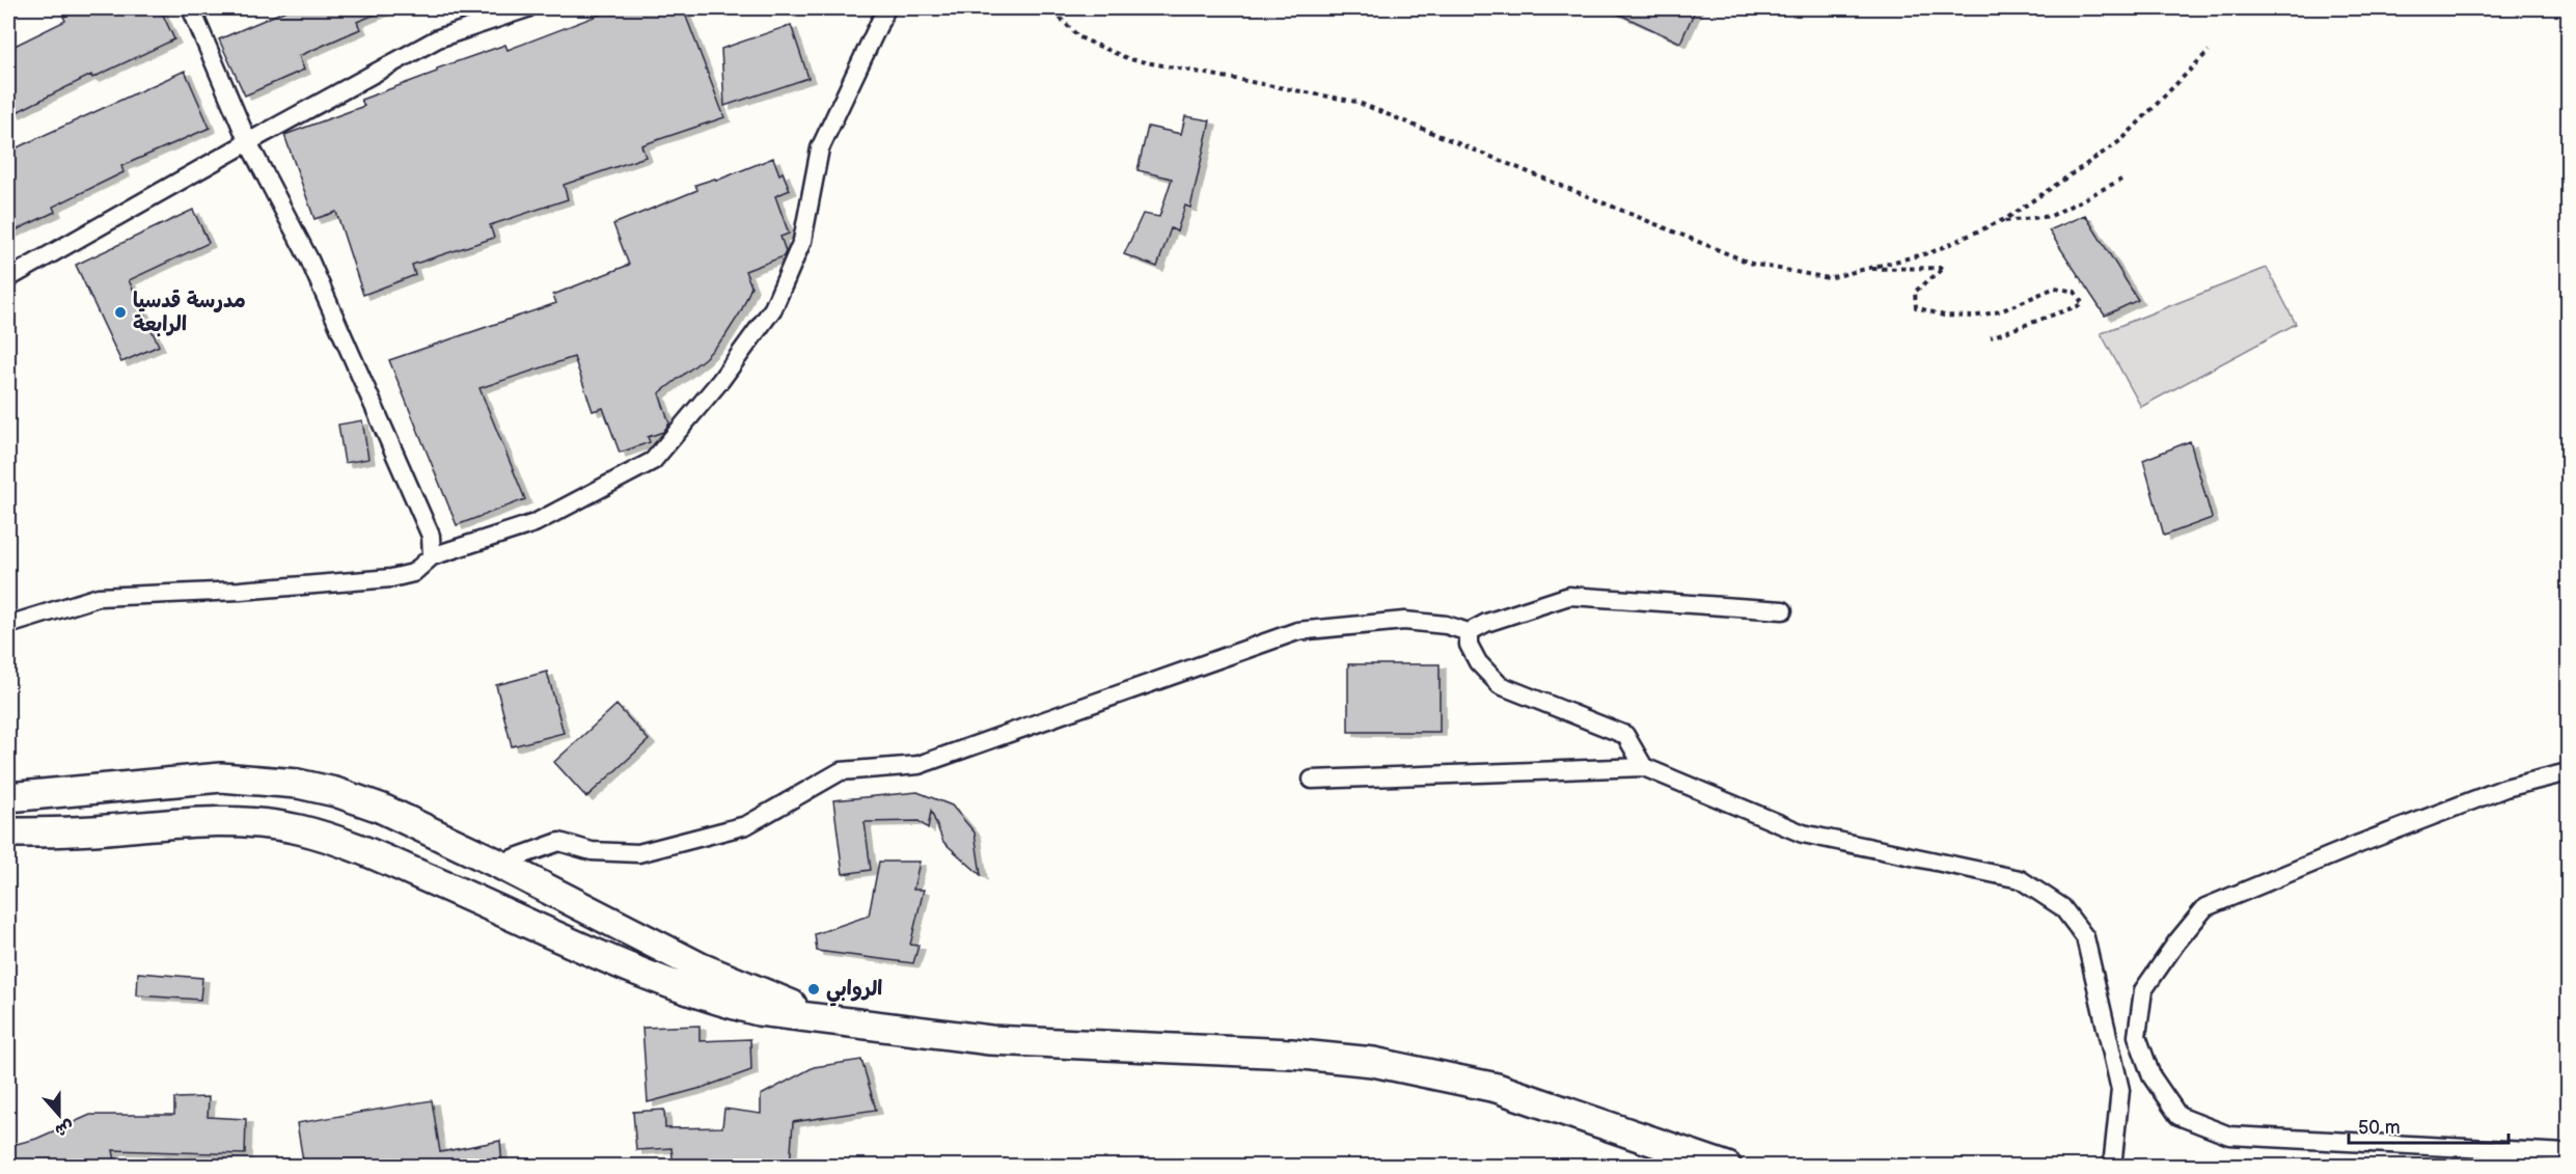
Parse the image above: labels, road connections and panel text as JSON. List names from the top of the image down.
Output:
{
  "places": ["مدرسة قدسيا الرابعة", "الروابي"],
  "scale_bar": "50 m",
  "north": "bottom"
}
